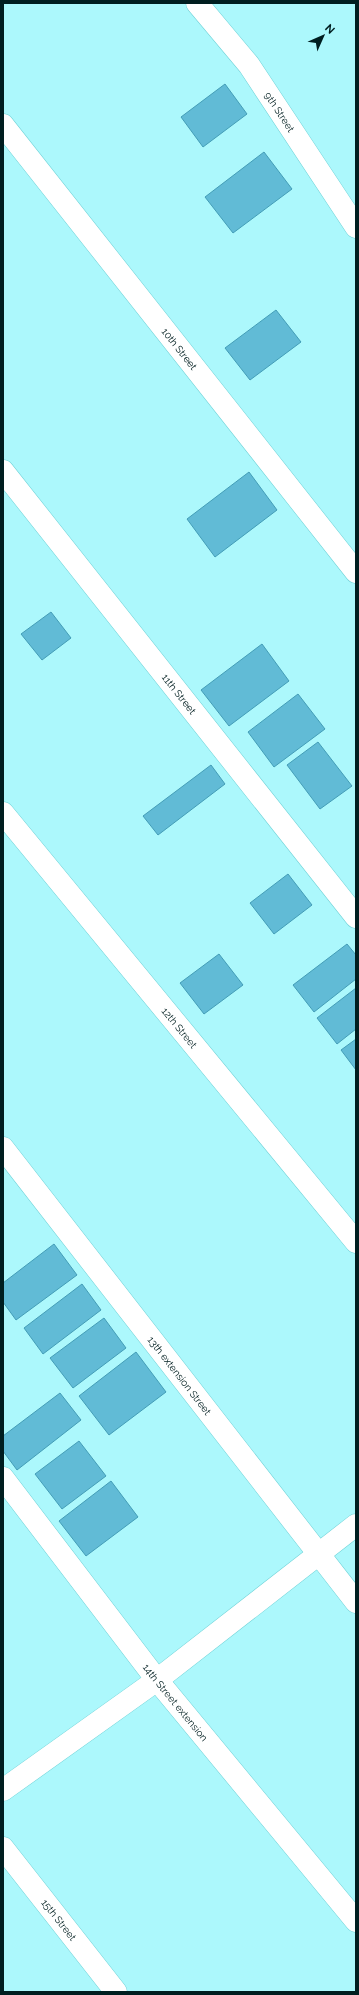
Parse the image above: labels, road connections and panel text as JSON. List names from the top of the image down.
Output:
{
  "streets": {
    "street": [
      "9th Street",
      "10th Street",
      "11th Street",
      "12th Street",
      "13th extension Street",
      "14th Street extension",
      "15th Street"
    ]
  },
  "north": "top right"
}
